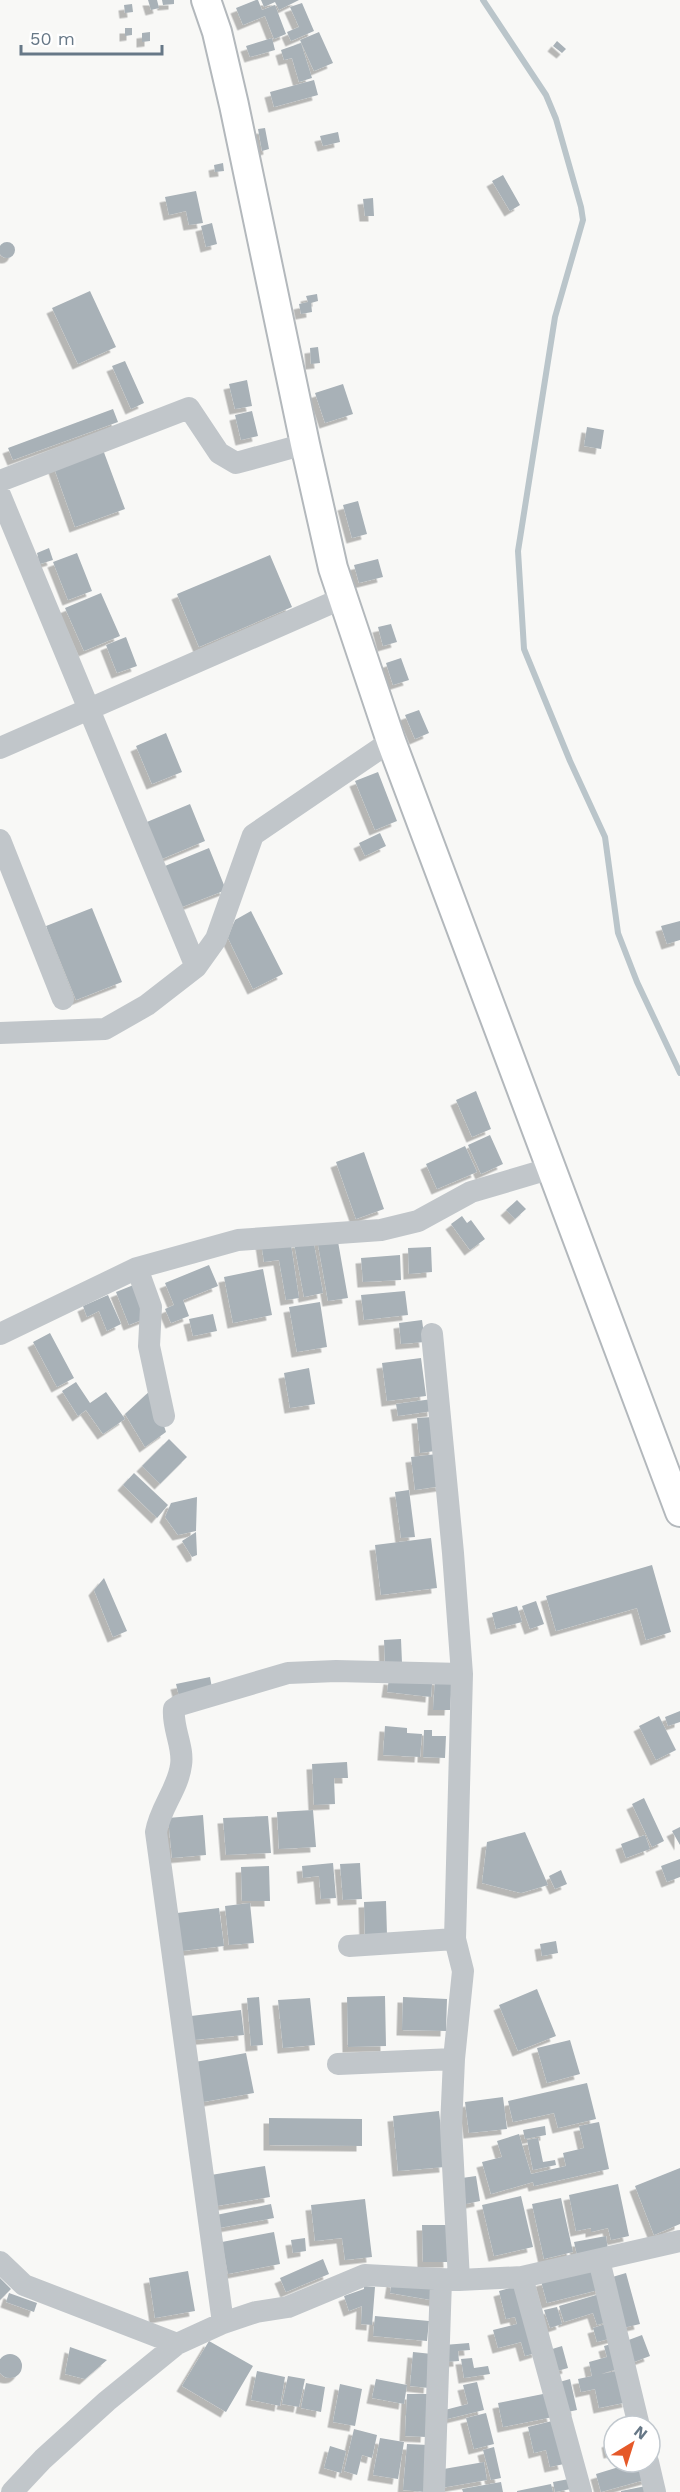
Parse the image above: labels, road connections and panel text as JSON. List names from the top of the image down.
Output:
{
  "scale_bar": "50 m",
  "north": "top right"
}
